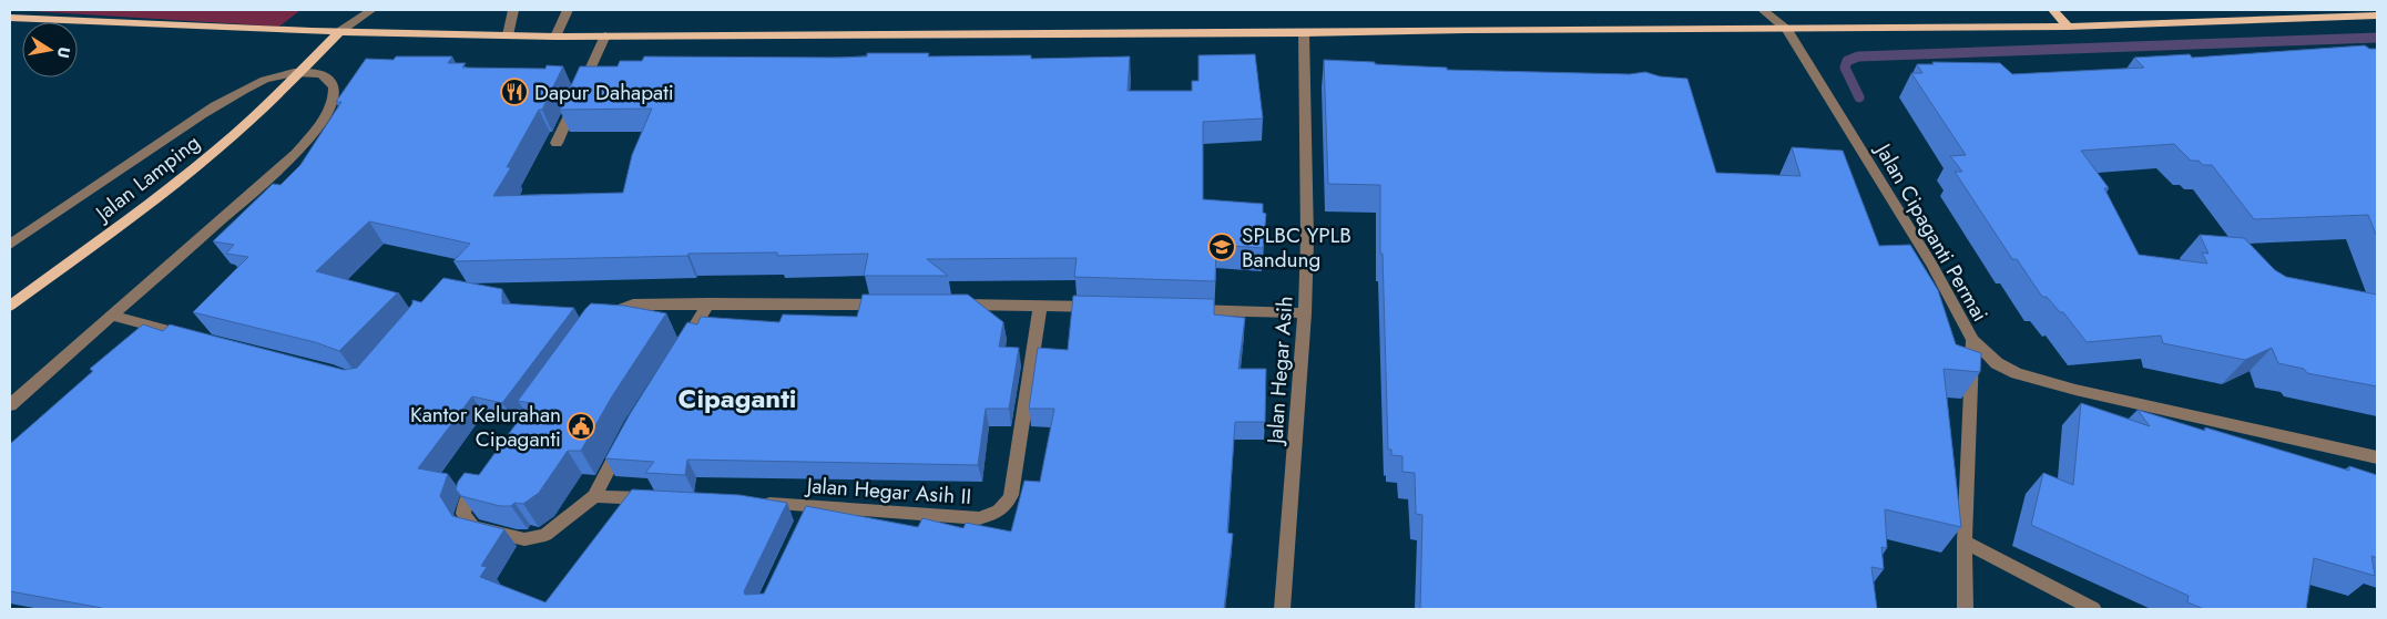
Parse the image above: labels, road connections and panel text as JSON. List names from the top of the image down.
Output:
{
  "streets": {
    "main road": ["Jalan Lamping"],
    "street": ["Jalan Cipaganti Permai", "Jalan Hegar Asih", "Jalan Hegar Asih II"]
  },
  "districts": ["Cipaganti"],
  "places": {
    "restaurant": ["Dapur Dahapati"],
    "school or university": ["SPLBC YPLB Bandung"],
    "public building": ["Kantor Kelurahan Cipaganti"]
  },
  "north": "right"
}
